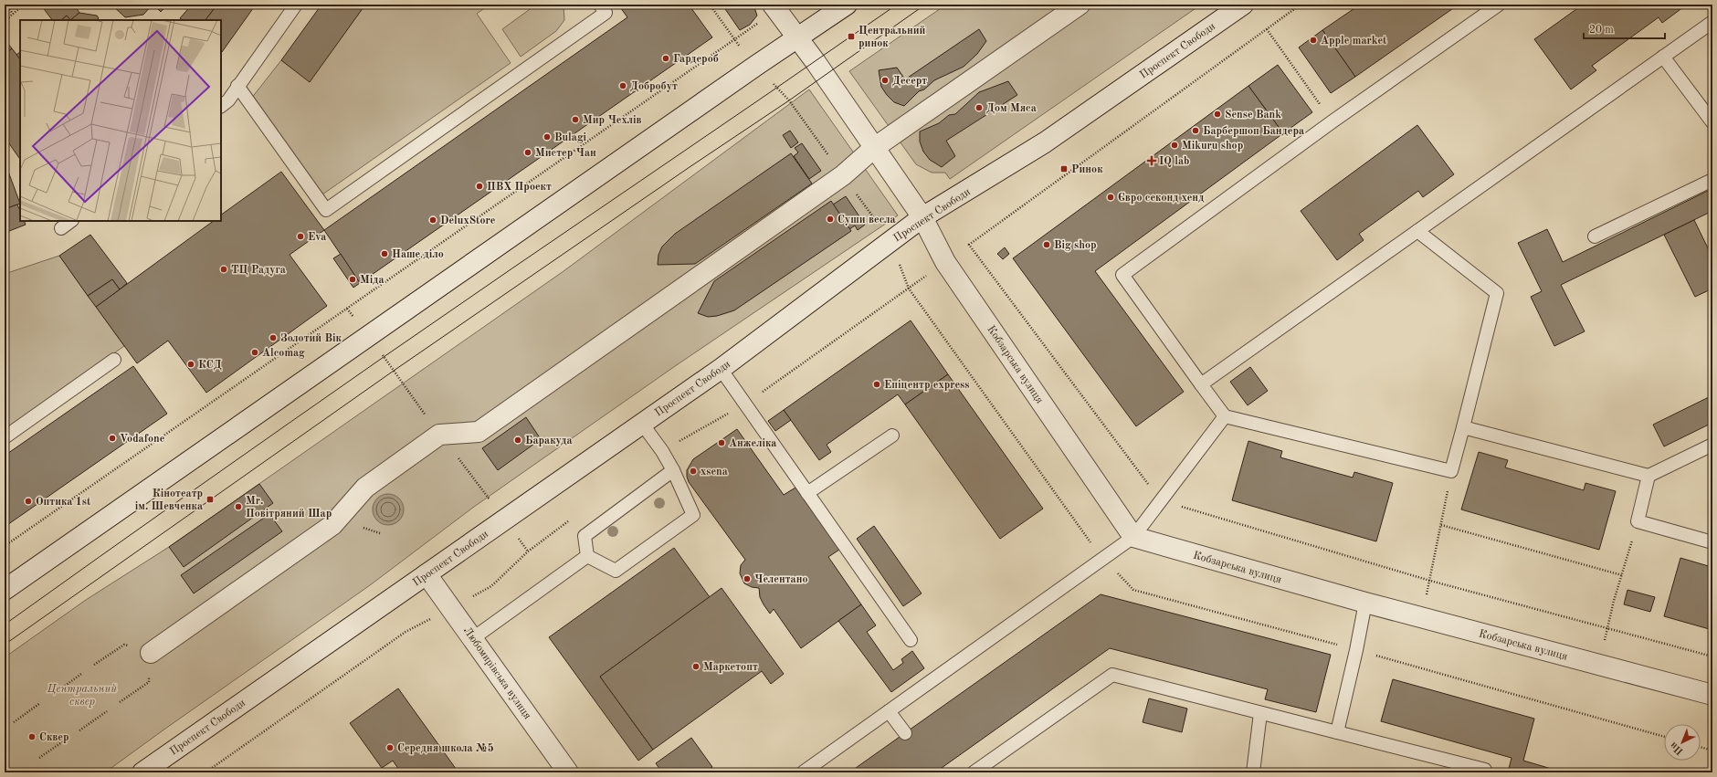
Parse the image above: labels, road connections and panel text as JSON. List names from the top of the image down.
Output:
{
  "streets": {
    "street": ["Проспект Свободи", "Кобзарська вулиця", "Любомирівська вулиця"]
  },
  "crossings": [
    ["Проспект Свободи", "Кобзарська вулиця"],
    ["Проспект Свободи", "Любомирівська вулиця"]
  ],
  "parks": ["Центральний сквер"],
  "places": {
    "transit": ["Центральний ринок", "Ринок", "Кінотеатр ім. Шевченка"],
    "other": [
      "Apple market",
      "Гардероб",
      "Десерт",
      "Добробут",
      "Дом Мяса",
      "Sense Bank",
      "Мир Чехлів",
      "Барбершоп Бандера",
      "Bulagi",
      "Mikuru shop",
      "Мистер Чан",
      "ПВХ Проект",
      "Євро секонд хенд",
      "Суши весла",
      "DeluxStore",
      "Eva",
      "Big shop",
      "Наше діло",
      "ТЦ Радуга",
      "Міда",
      "Золотий Вік",
      "Alcomag",
      "КСД",
      "Епіцентр express",
      "Vodafone",
      "Баракуда",
      "Анжеліка",
      "xsena",
      "Оптика 1st",
      "Mr. Повітряний Шар",
      "Челентано",
      "Маркетопт",
      "Сквер",
      "Середня школа №5"
    ],
    "health": ["IQ lab"]
  },
  "scale_bar": "20 m",
  "north": "bottom left"
}
